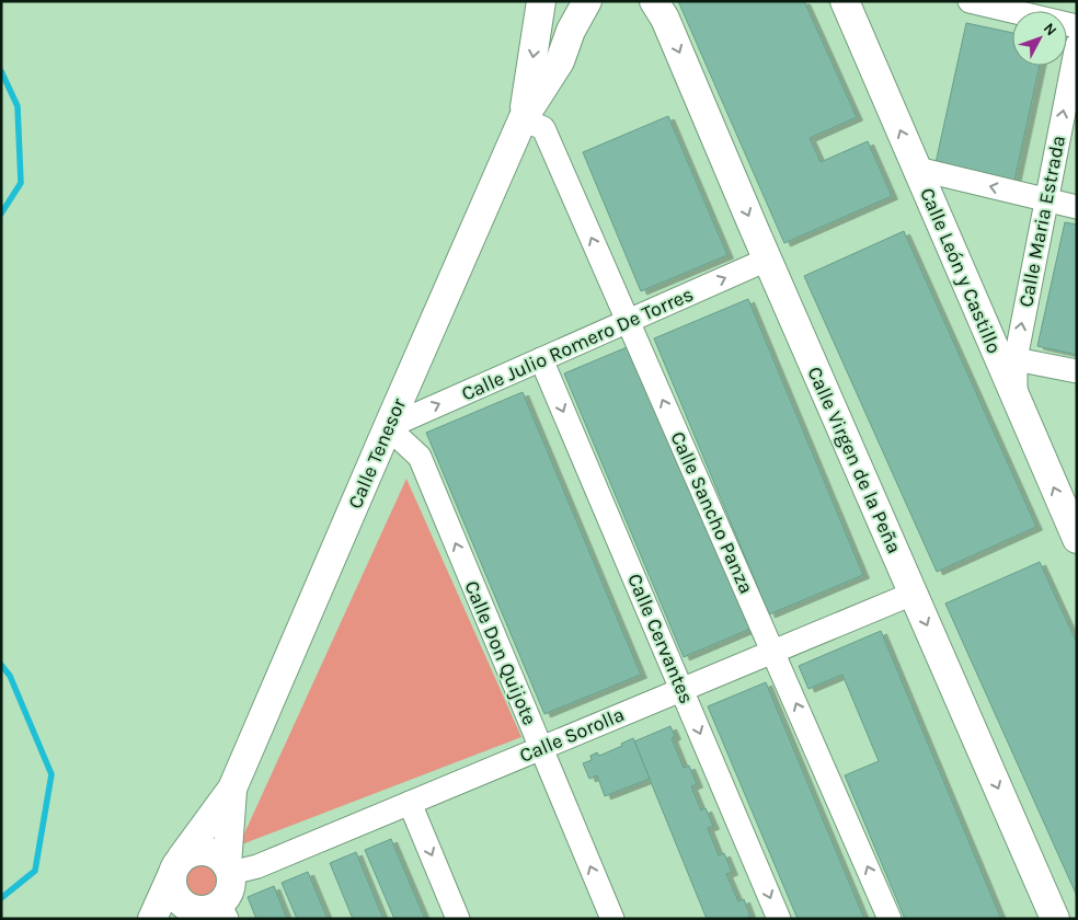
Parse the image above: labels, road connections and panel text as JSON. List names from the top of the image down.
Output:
{
  "streets": {
    "street": [
      "Calle Maria Estrada",
      "Calle León y Castillo",
      "Calle Julio Romero De Torres",
      "Calle Tenesor",
      "Calle Virgen de la Peña",
      "Calle Sancho Panza",
      "Calle Cervantes",
      "Calle Don Quijote",
      "Calle Sorolla"
    ]
  },
  "crossings": [
    ["Calle Maria Estrada", "Calle León y Castillo"],
    ["Calle Julio Romero De Torres", "Calle Tenesor"],
    ["Calle Julio Romero De Torres", "Calle Virgen de la Peña"],
    ["Calle Julio Romero De Torres", "Calle Sancho Panza"],
    ["Calle Julio Romero De Torres", "Calle Cervantes"],
    ["Calle Julio Romero De Torres", "Calle Don Quijote"],
    ["Calle Tenesor", "Calle Sancho Panza"],
    ["Calle Tenesor", "Calle Don Quijote"],
    ["Calle Tenesor", "Calle Sorolla"],
    ["Calle Virgen de la Peña", "Calle Sorolla"],
    ["Calle Sancho Panza", "Calle Sorolla"],
    ["Calle Cervantes", "Calle Sorolla"],
    ["Calle Don Quijote", "Calle Sorolla"]
  ],
  "one_way": [
    "Calle Maria Estrada",
    "Calle León y Castillo",
    "Calle Julio Romero De Torres",
    "Calle Virgen de la Peña",
    "Calle Sancho Panza",
    "Calle Cervantes",
    "Calle Don Quijote"
  ],
  "north": "top right"
}
